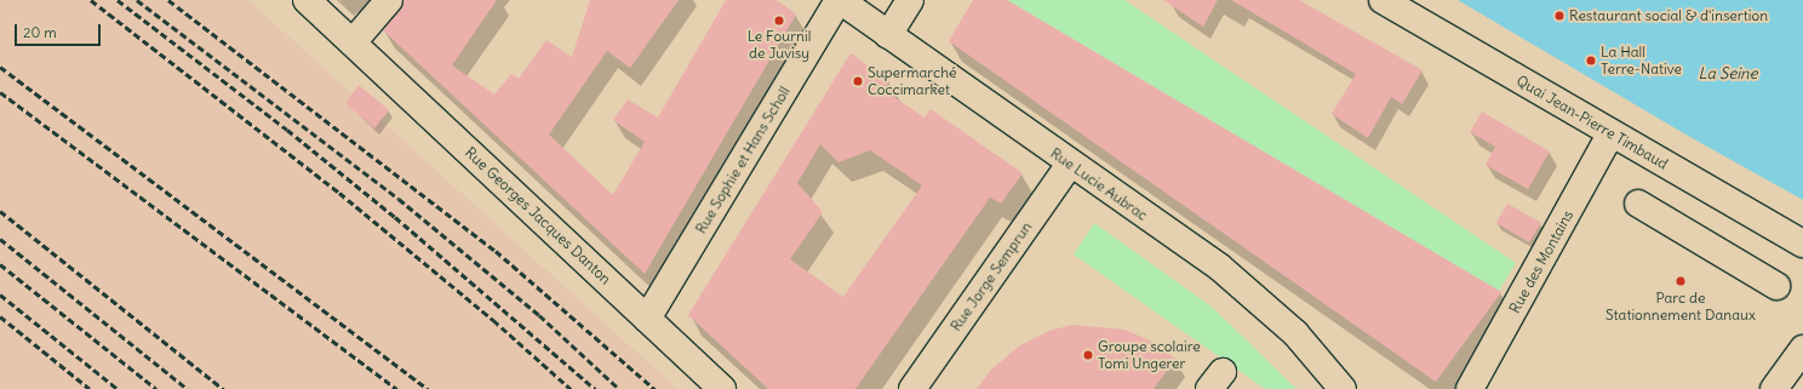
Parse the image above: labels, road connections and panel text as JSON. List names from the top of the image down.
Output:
{
  "streets": {
    "street": [
      "Quai Jean-Pierre Timbaud",
      "Rue Sophie et Hans Scholl",
      "Rue Lucie Aubrac",
      "Rue Georges Jacques Danton",
      "Rue des Montains",
      "Rue Jorge Semprun"
    ]
  },
  "crossings": [
    ["Quai Jean-Pierre Timbaud", "Rue des Montains"],
    ["Rue Sophie et Hans Scholl", "Rue Lucie Aubrac"],
    ["Rue Sophie et Hans Scholl", "Rue Georges Jacques Danton"],
    ["Rue Lucie Aubrac", "Rue Jorge Semprun"]
  ],
  "water": ["La Seine"],
  "places": [
    "Restaurant social & d'insertion",
    "Le Fournil de Juvisy",
    "La Hall Terre-Native",
    "Supermarché Coccimarket",
    "Parc de Stationnement Danaux",
    "Groupe scolaire Tomi Ungerer"
  ],
  "scale_bar": "20 m"
}
